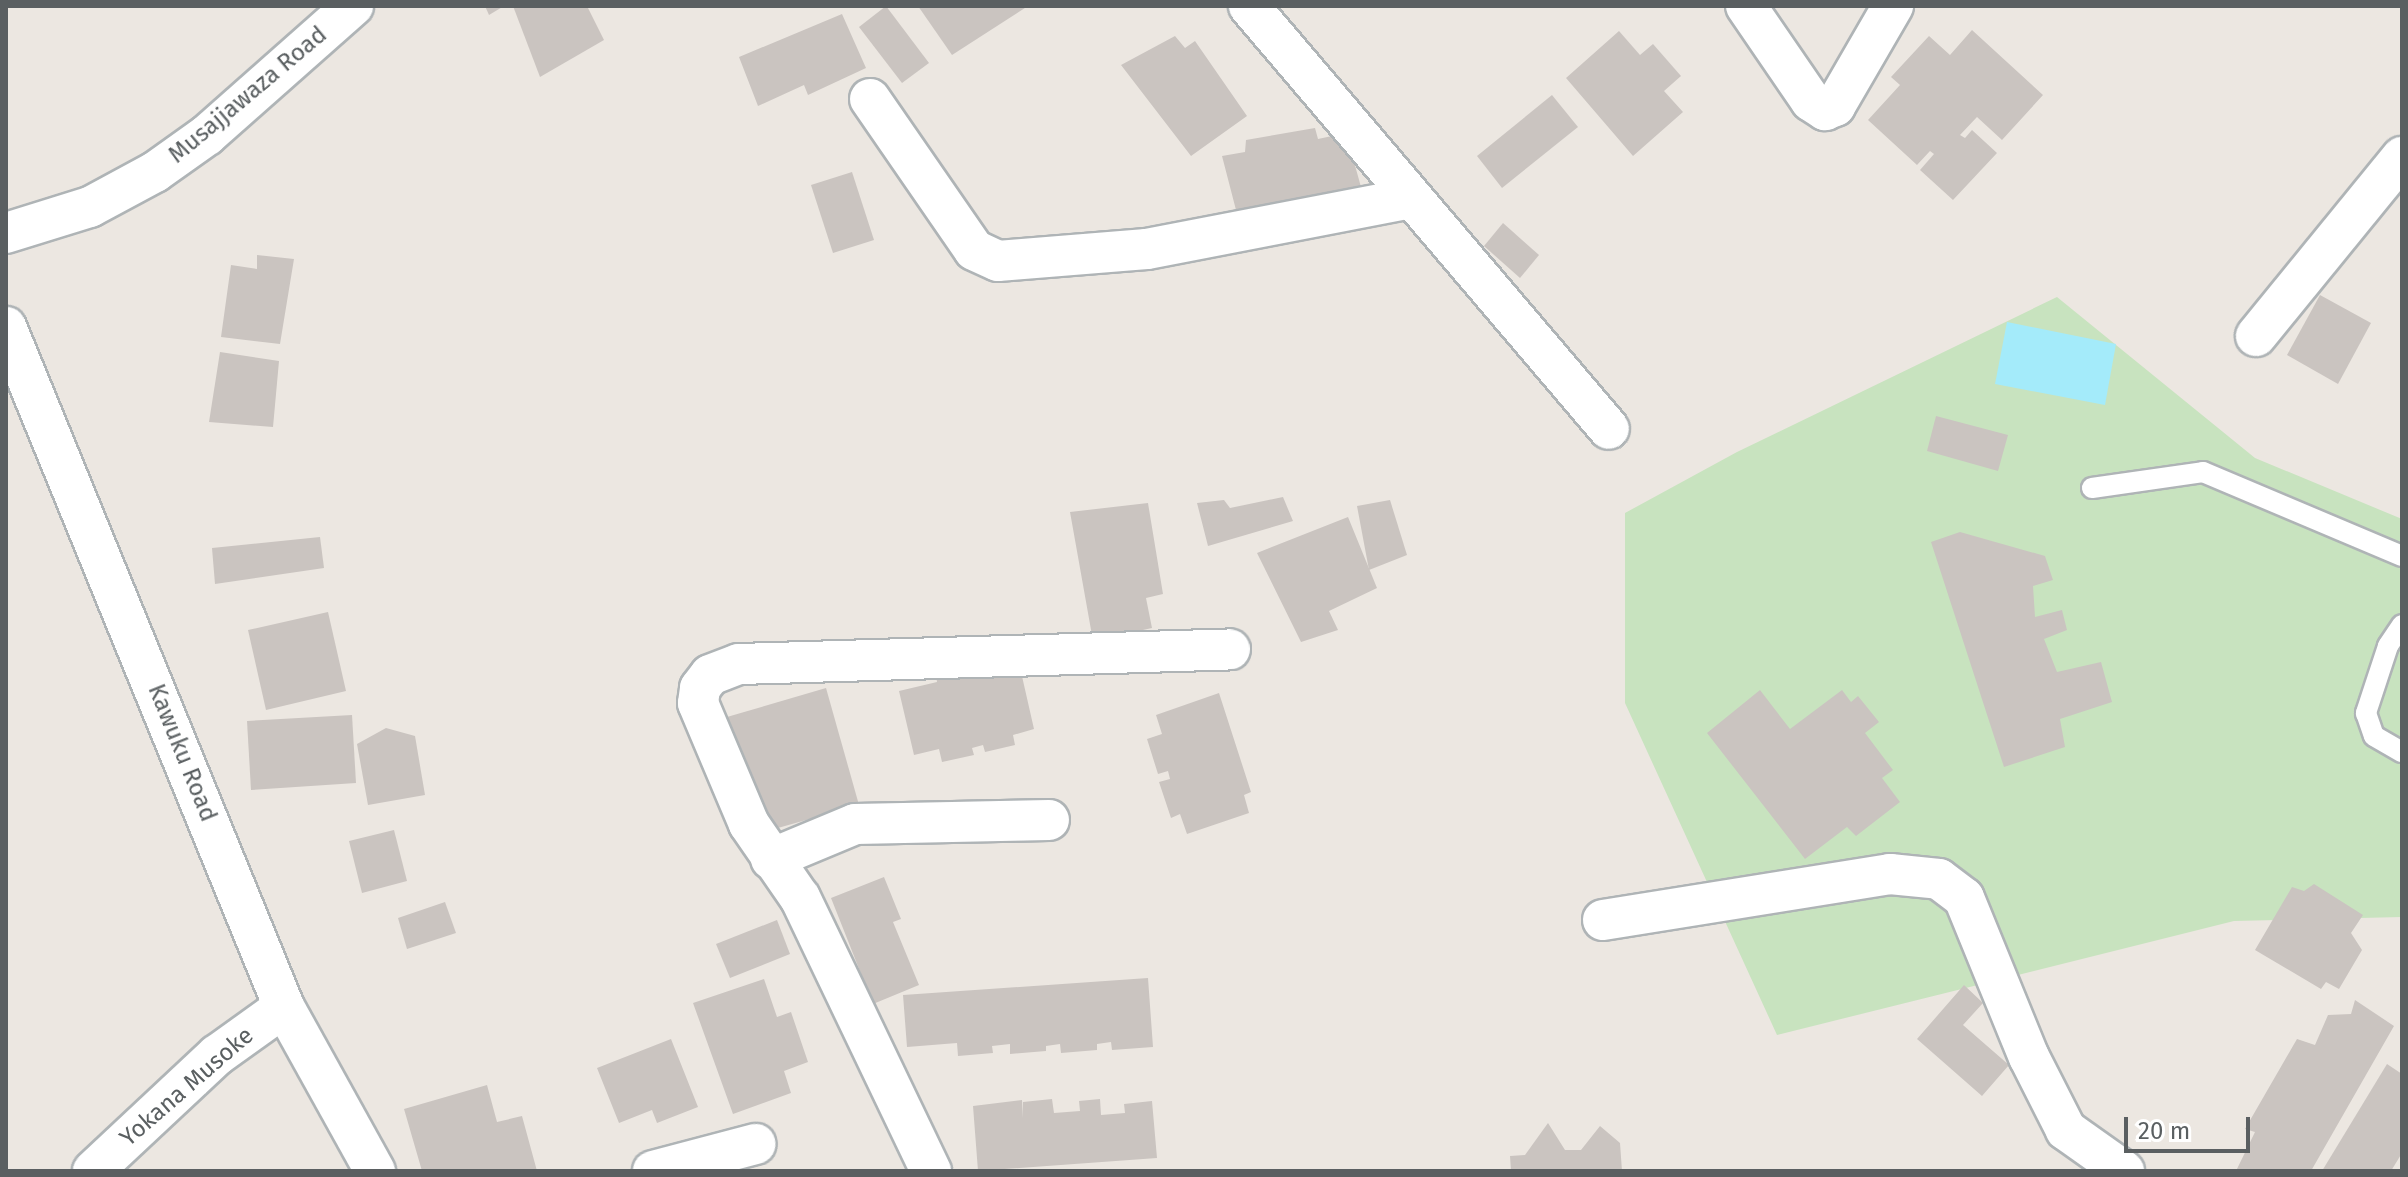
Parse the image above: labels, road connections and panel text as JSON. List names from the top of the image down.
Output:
{
  "streets": {
    "street": ["Musajjawaza Road", "Kawuku Road", "Yokana Musoke"]
  },
  "crossings": [
    ["Kawuku Road", "Yokana Musoke"]
  ],
  "scale_bar": "20 m"
}
